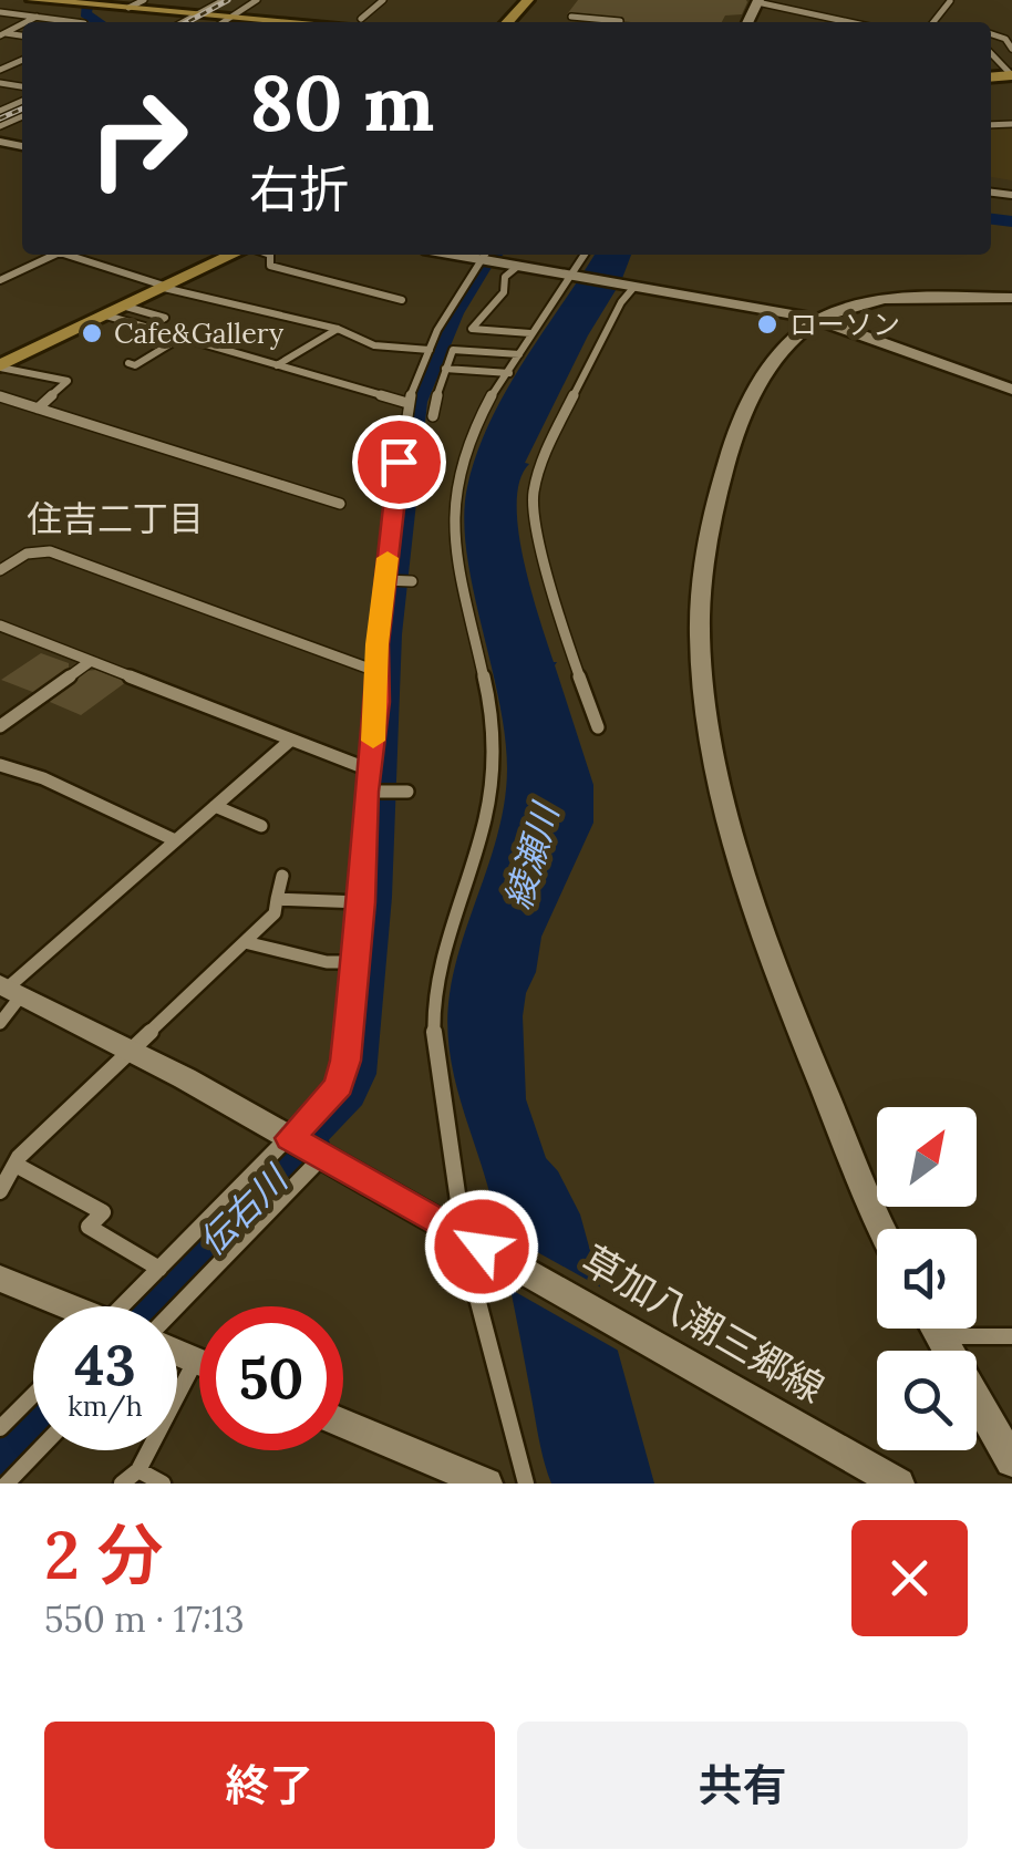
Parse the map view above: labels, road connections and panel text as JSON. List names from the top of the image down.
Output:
{
  "streets": {
    "street": ["草加八潮三郷線"]
  },
  "districts": ["住吉二丁目"],
  "water": ["綾瀬川", "伝右川"],
  "places": ["ローソン", "Cafe&Gallery"],
  "north": "top right",
  "page": {
    "turn": ["80 m", "右折"],
    "speed": "43 km/h",
    "limit": "50",
    "heading": ["2 分", "550 m · 17:13"],
    "buttons": ["終了", "共有"]
  }
}
